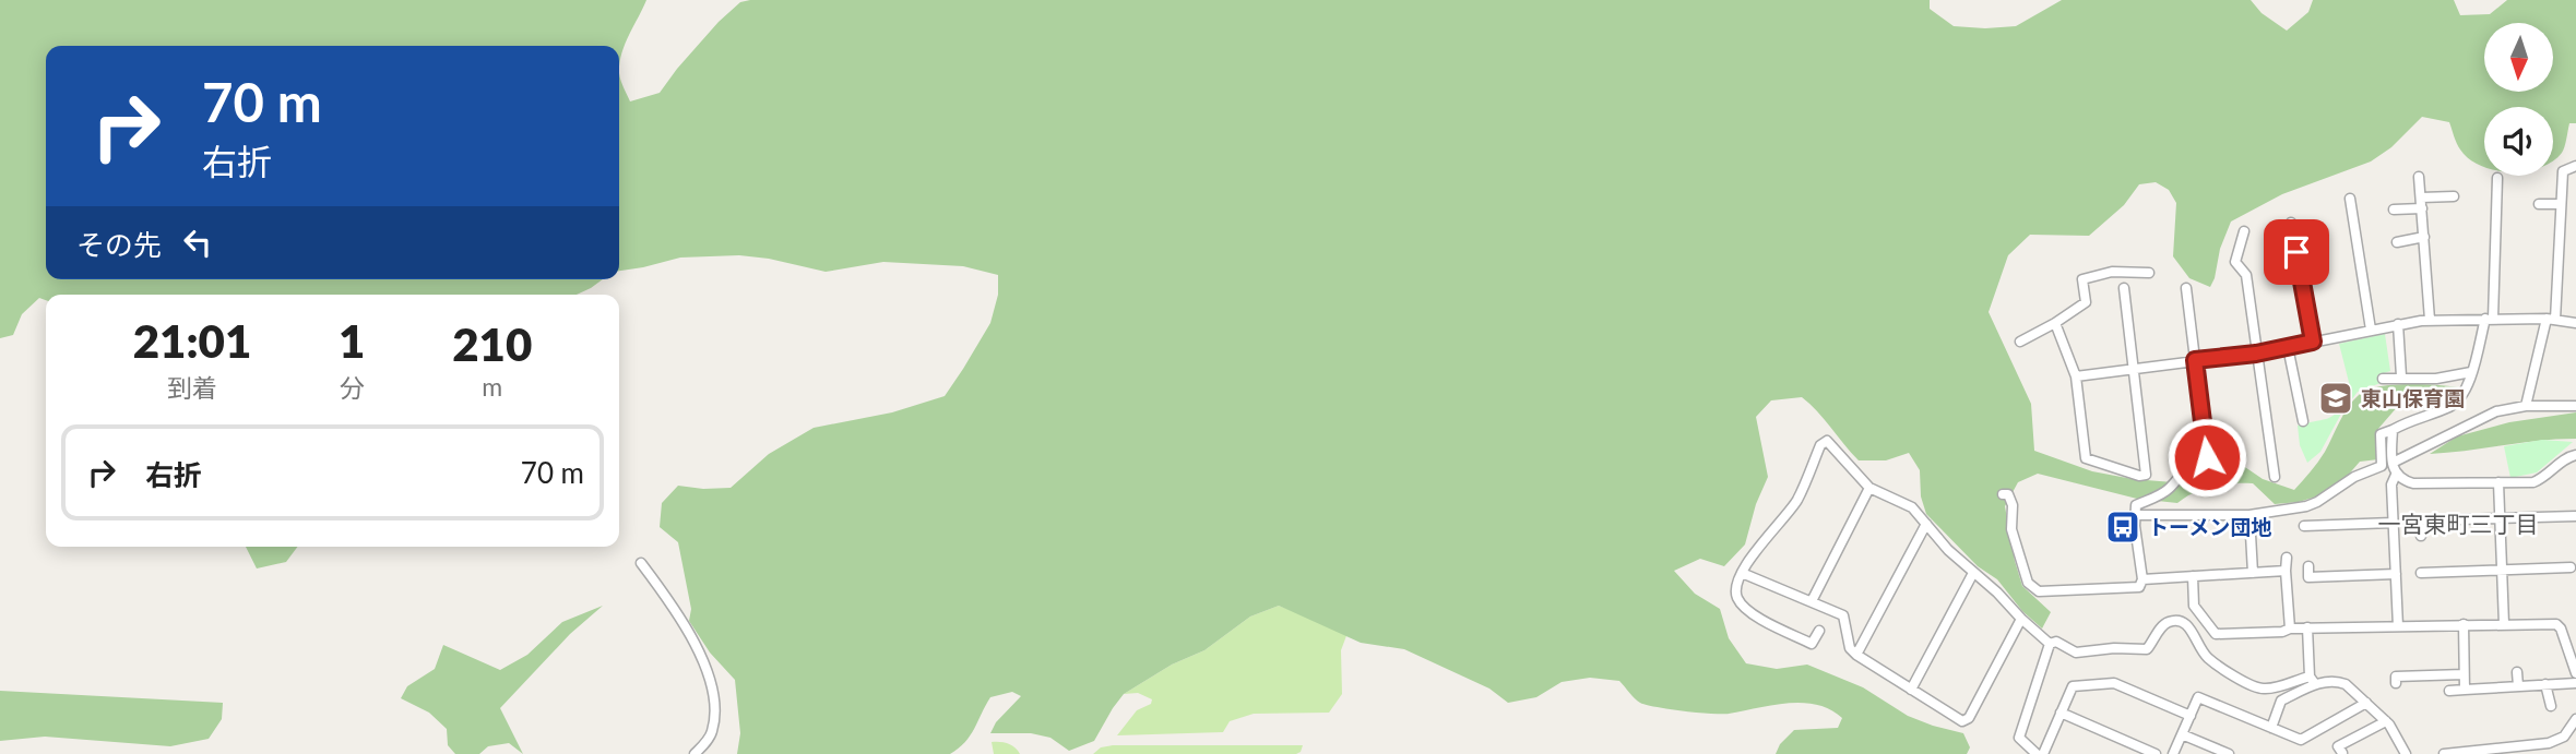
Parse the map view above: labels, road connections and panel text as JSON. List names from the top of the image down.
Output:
{
  "districts": ["一宮東町三丁目"],
  "places": {
    "school or university": ["東山保育園"],
    "bus stop": ["トーメン団地"]
  },
  "north": "bottom",
  "page": {
    "turn": ["70 m", "右折"],
    "then": "その先",
    "eta": [
      "21:01",
      "到着",
      "1",
      "分",
      "210",
      "m"
    ],
    "list": [
      {
        "name": "右折",
        "value": "70 m"
      }
    ]
  }
}
